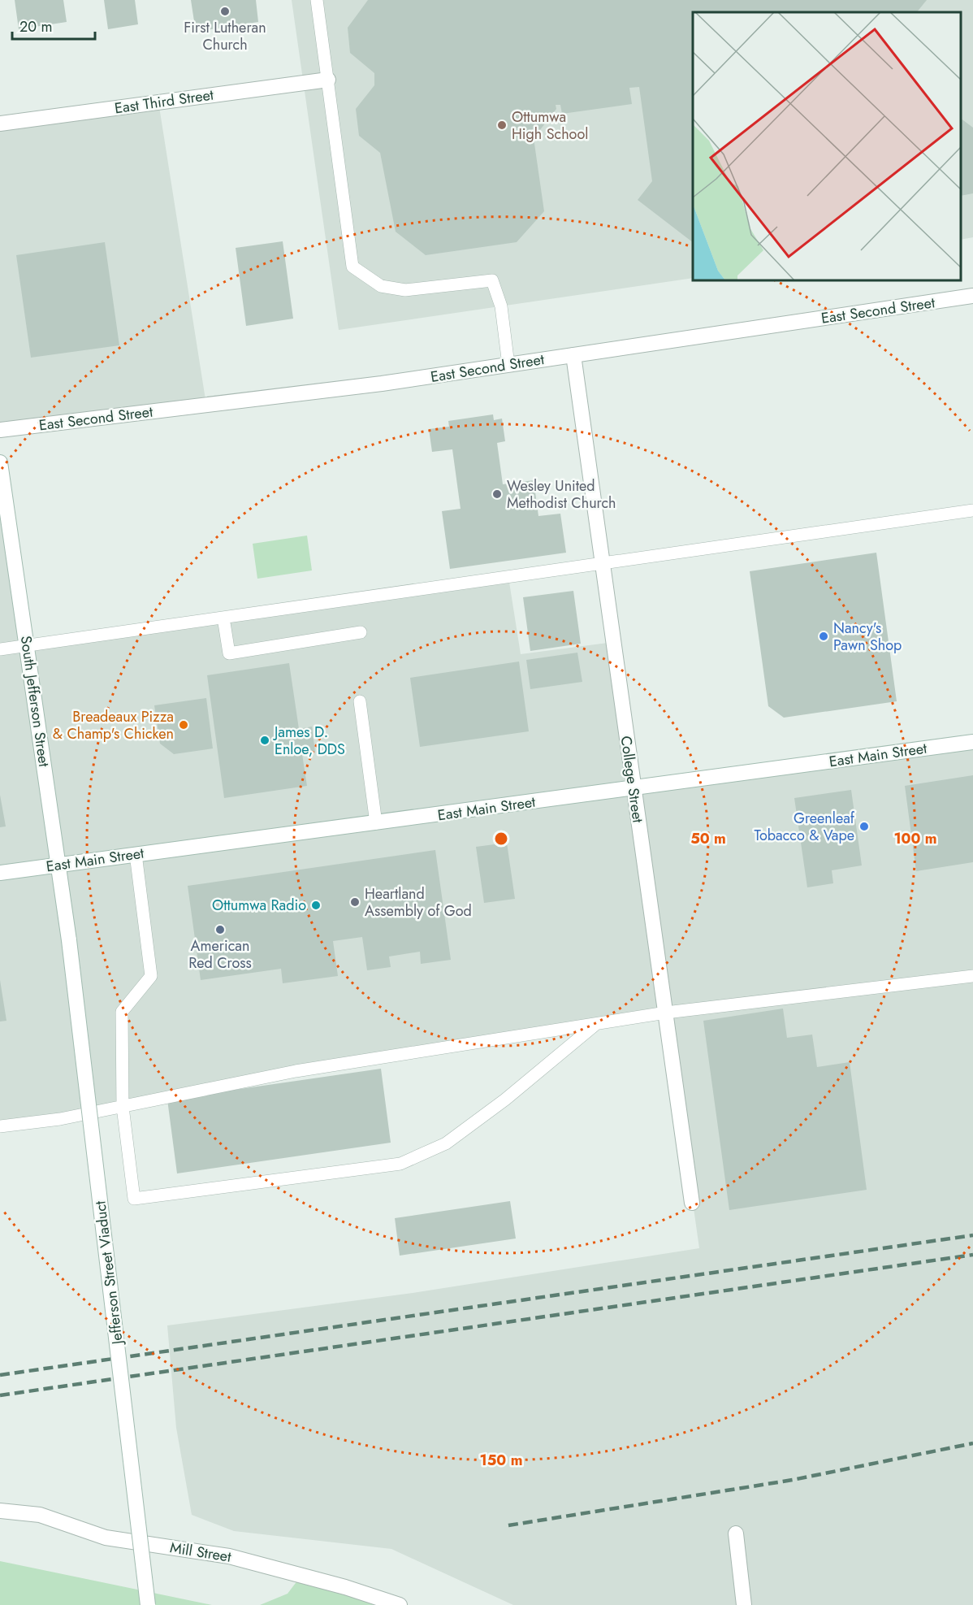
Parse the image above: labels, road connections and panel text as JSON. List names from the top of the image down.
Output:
{
  "streets": {
    "street": [
      "East Third Street",
      "East Second Street",
      "South Jefferson Street",
      "East Main Street",
      "College Street",
      "Jefferson Street Viaduct",
      "Mill Street"
    ]
  },
  "crossings": [
    ["East Second Street", "College Street"],
    ["South Jefferson Street", "East Main Street"],
    ["South Jefferson Street", "Jefferson Street Viaduct"],
    ["East Main Street", "College Street"]
  ],
  "places": [
    "First Lutheran Church",
    "Ottumwa High School",
    "Wesley United Methodist Church",
    "Nancy's Pawn Shop",
    "Breadeaux Pizza & Champ's Chicken",
    "James D. Enloe, DDS",
    "Greenleaf Tobacco & Vape",
    "Heartland Assembly of God",
    "Ottumwa Radio",
    "American Red Cross"
  ],
  "scale_bar": "20 m",
  "rings": ["50 m", "100 m", "150 m"]
}
